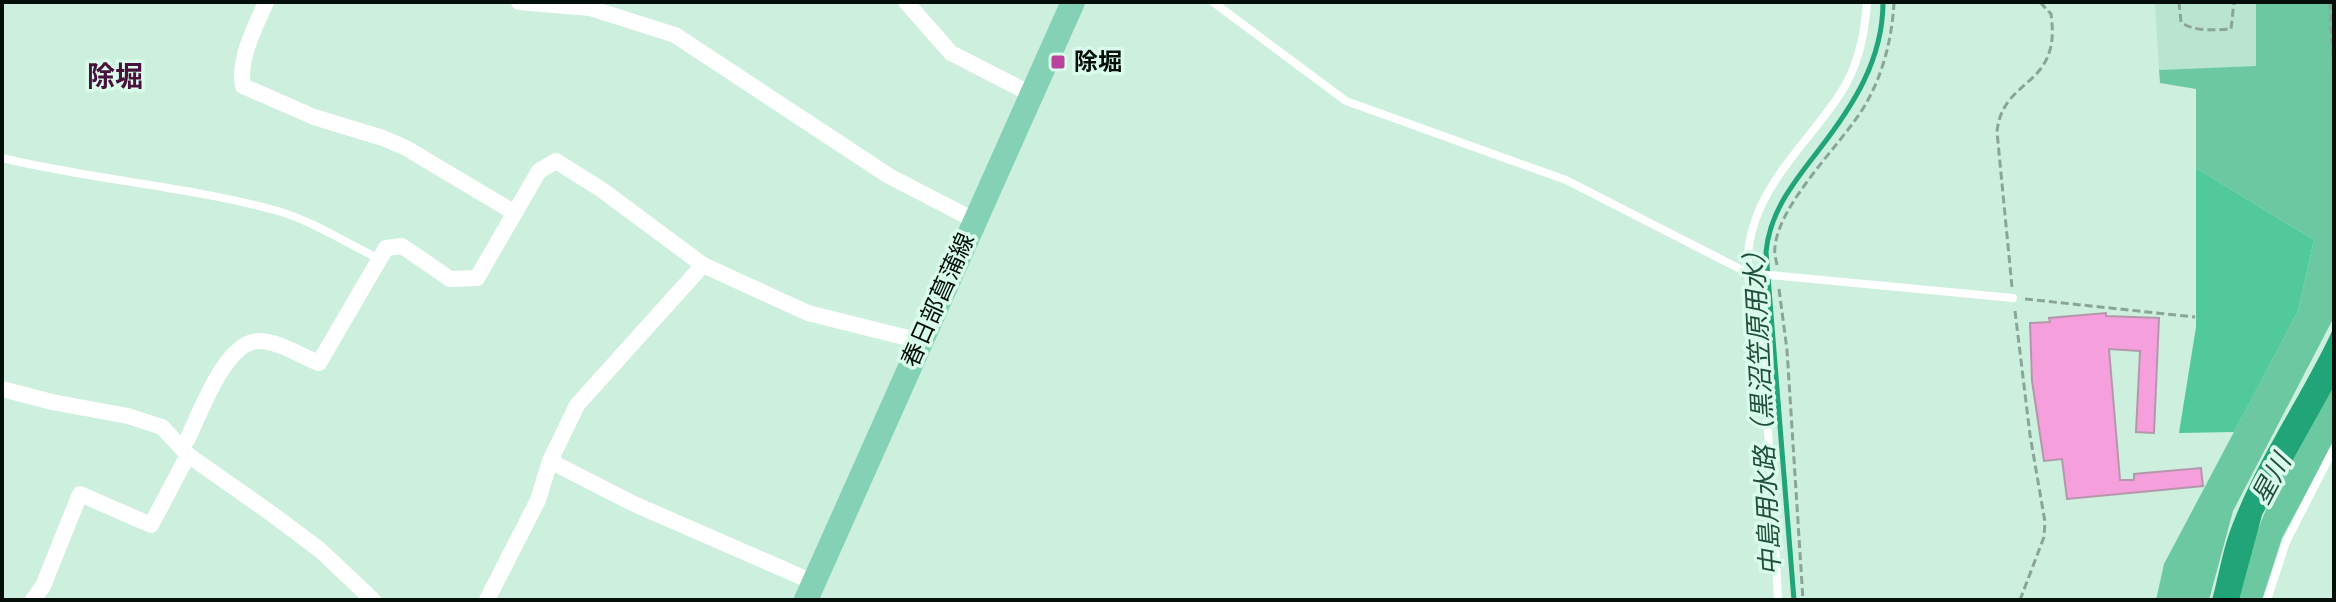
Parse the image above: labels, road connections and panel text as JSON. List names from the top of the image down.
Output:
{
  "streets": {
    "main road": ["春日部菖蒲線"]
  },
  "districts": ["除堀"],
  "water": ["中島用水路（黒沼笠原用水）", "星川"],
  "places": {
    "transit": ["除堀"]
  }
}
